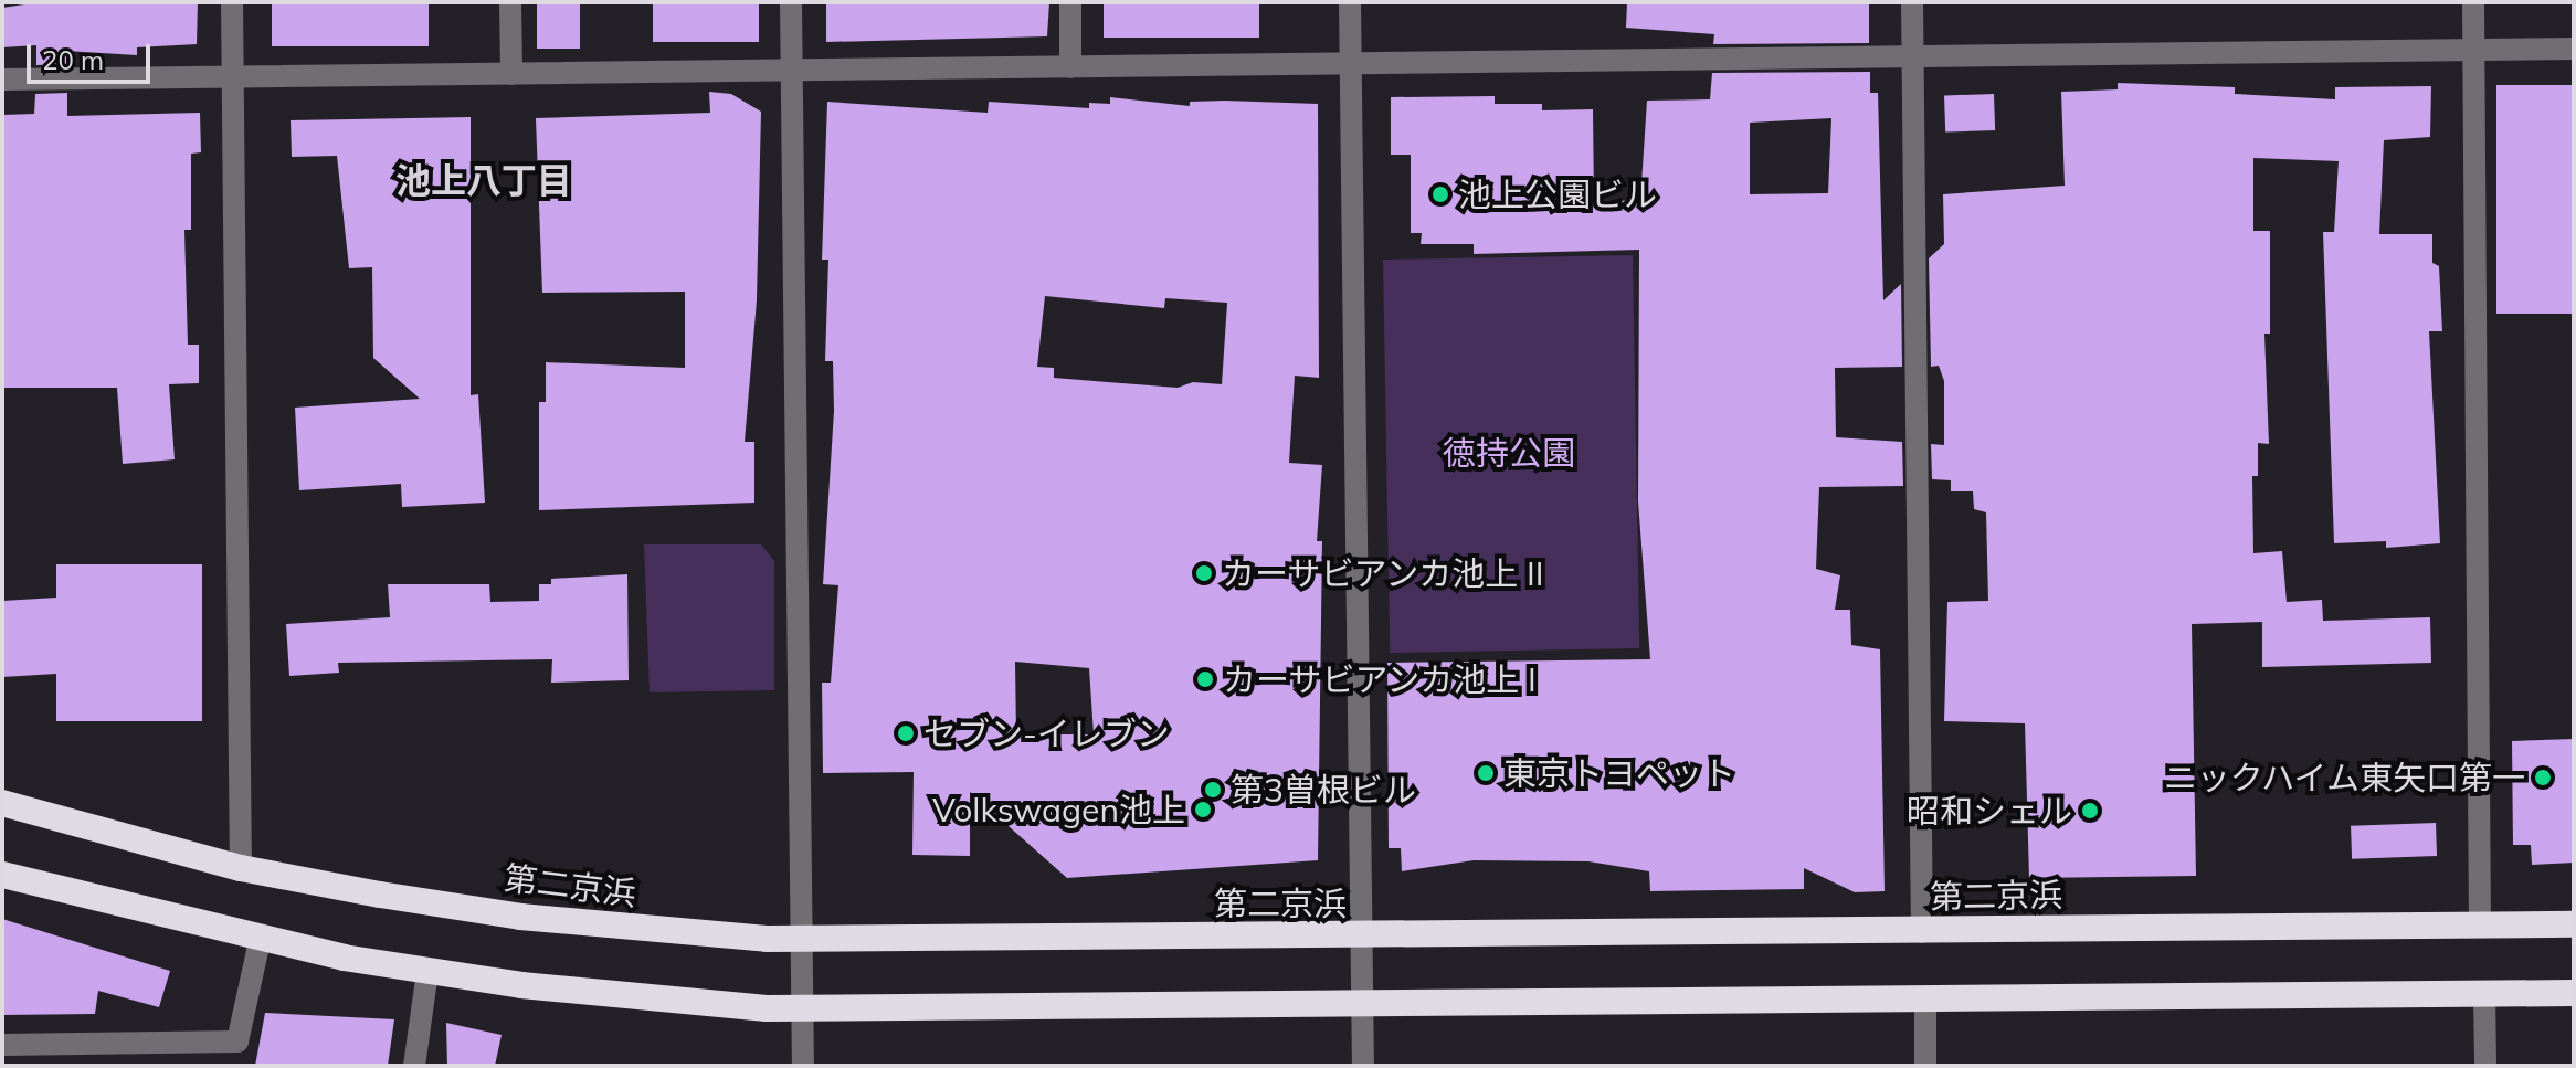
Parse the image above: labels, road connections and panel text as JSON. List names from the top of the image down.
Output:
{
  "streets": {
    "highway": ["第二京浜"]
  },
  "districts": ["池上八丁目"],
  "parks": ["徳持公園"],
  "places": [
    "池上公園ビル",
    "カーサビアンカ池上 II",
    "カーサビアンカ池上 I",
    "セブン-イレブン",
    "東京トヨペット",
    "ニックハイム東矢口第一",
    "第3曽根ビル",
    "Volkswagen池上",
    "昭和シェル"
  ],
  "scale_bar": "20 m"
}
